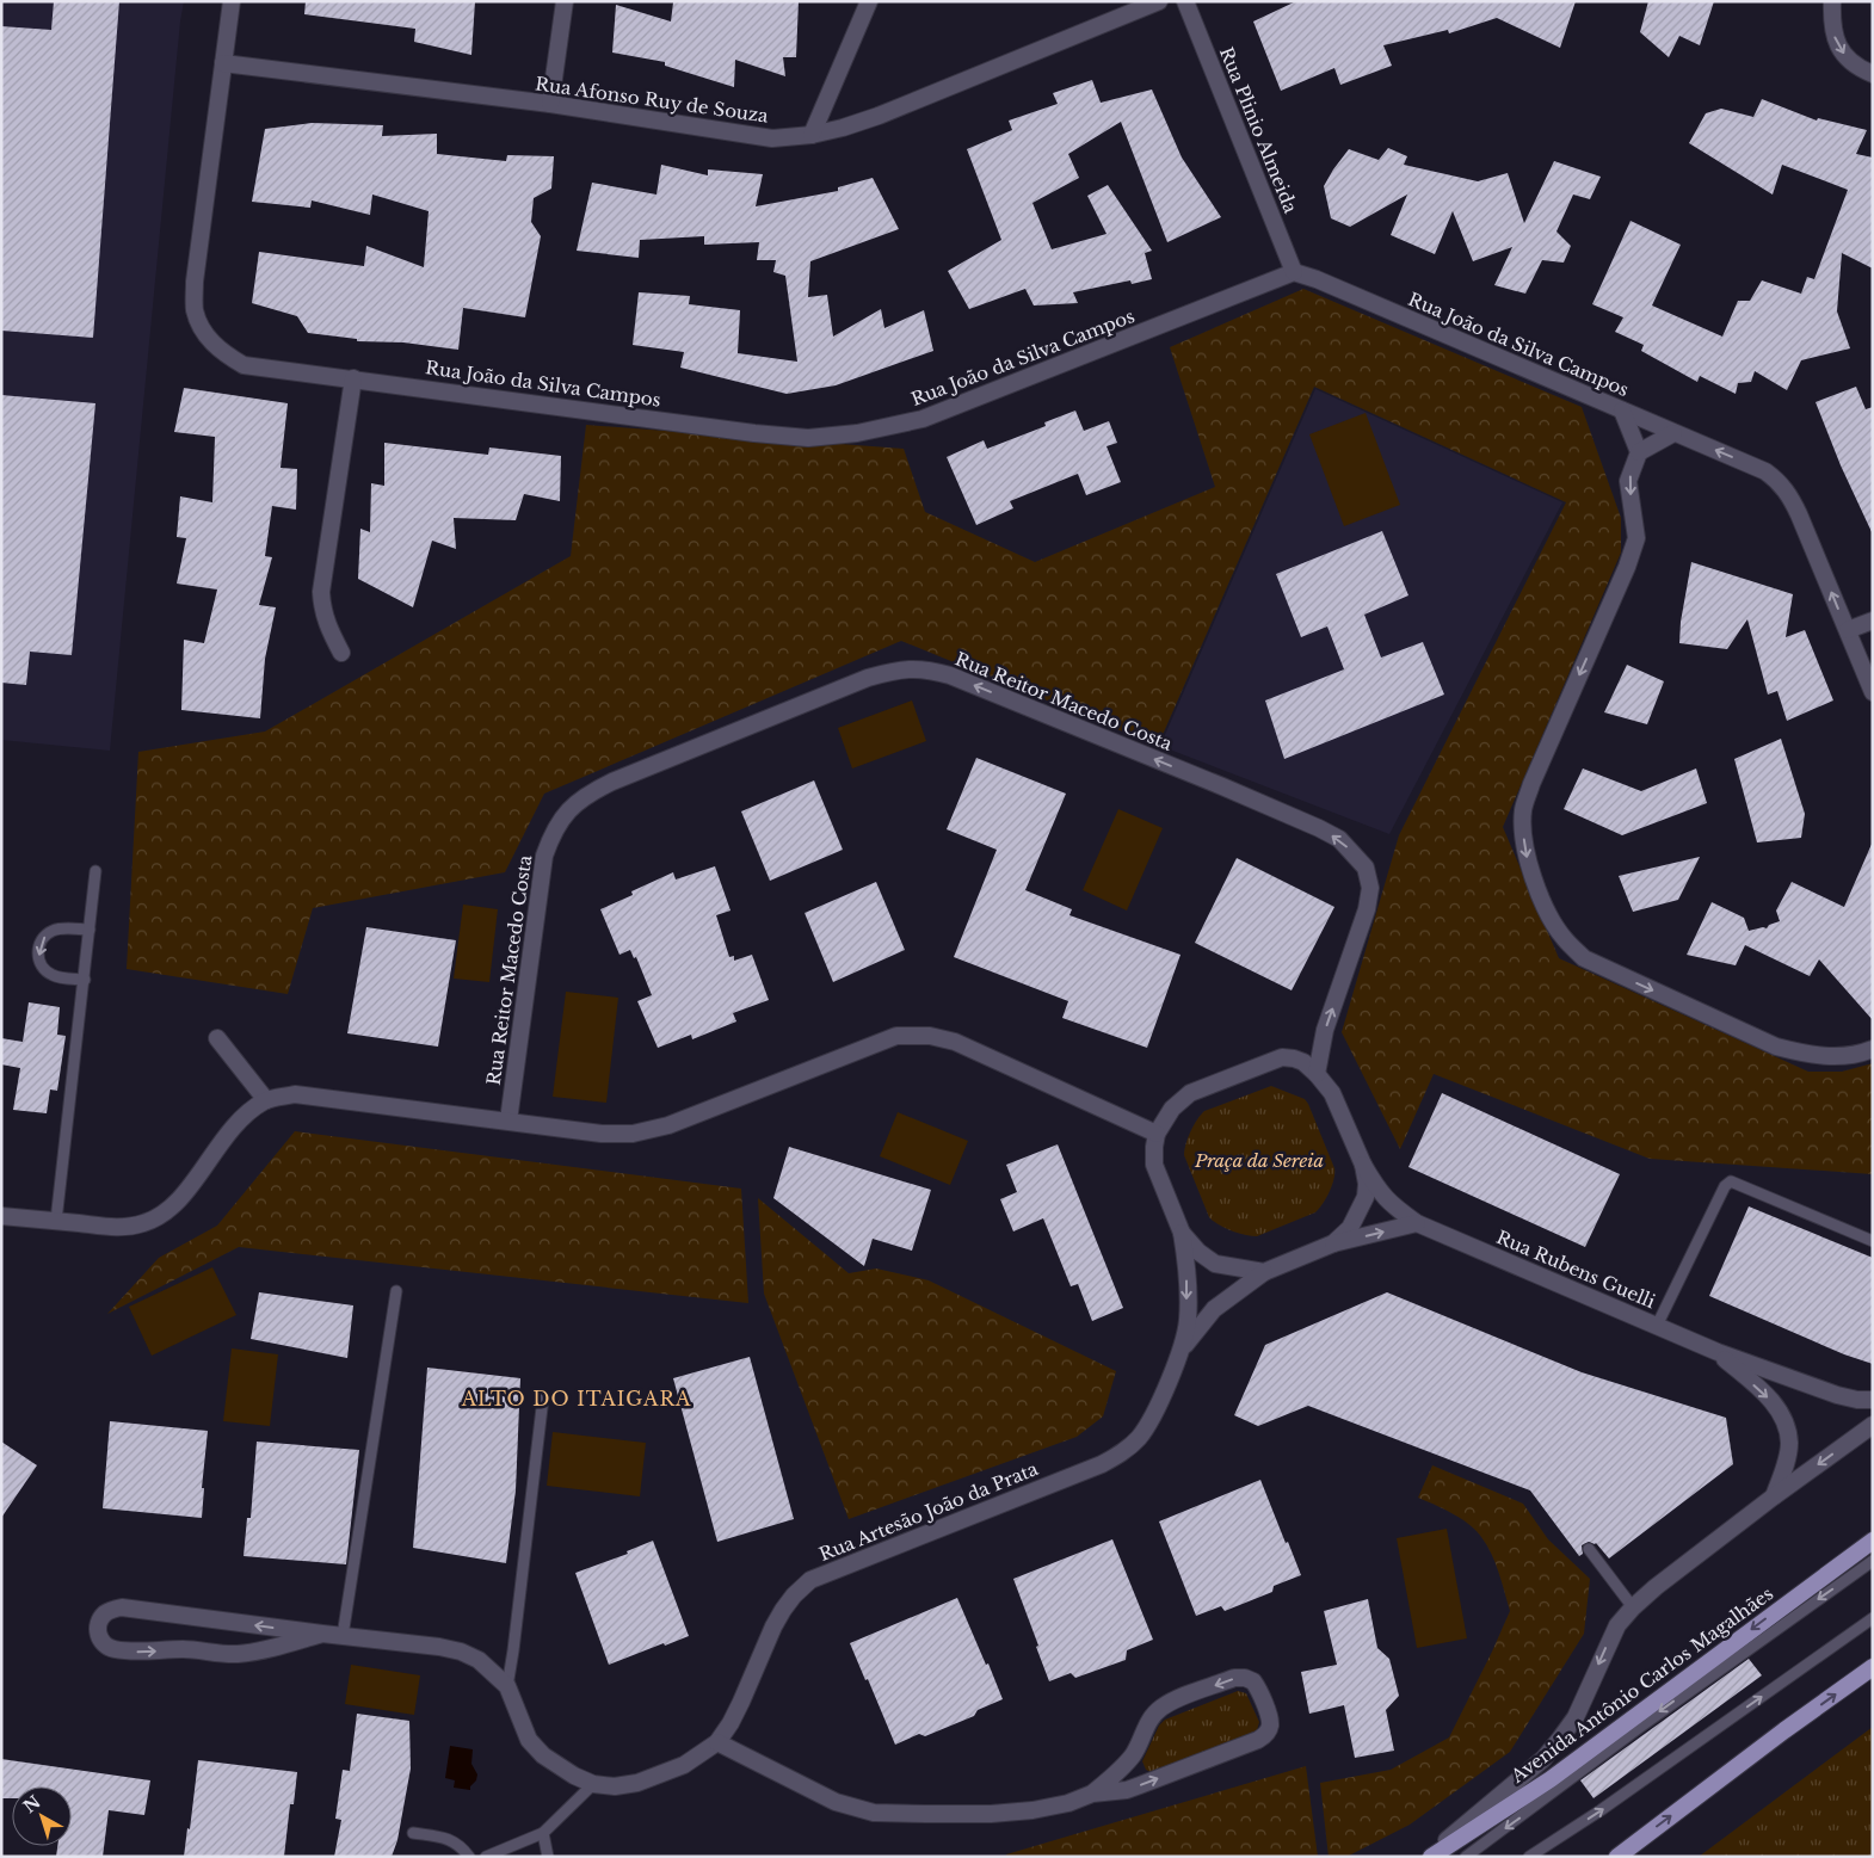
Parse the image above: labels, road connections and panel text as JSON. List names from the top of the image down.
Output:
{
  "streets": {
    "main road": ["Avenida Antônio Carlos Magalhães"],
    "street": [
      "Rua Afonso Ruy de Souza",
      "Rua Plinio Almeida",
      "Rua João da Silva Campos",
      "Rua Reitor Macedo Costa",
      "Rua Rubens Guelli",
      "Rua Artesão João da Prata"
    ]
  },
  "crossings": [
    ["Rua Afonso Ruy de Souza", "Rua João da Silva Campos"],
    ["Rua Plinio Almeida", "Rua João da Silva Campos"],
    ["Rua Reitor Macedo Costa", "Rua Rubens Guelli"],
    ["Rua Reitor Macedo Costa", "Rua Artesão João da Prata"],
    ["Rua Rubens Guelli", "Rua Artesão João da Prata"],
    ["Rua Rubens Guelli", "Avenida Antônio Carlos Magalhães"]
  ],
  "one_way": ["Avenida Antônio Carlos Magalhães"],
  "districts": ["ALTO DO ITAIGARA"],
  "parks": ["Praça da Sereia"],
  "north": "top left"
}
